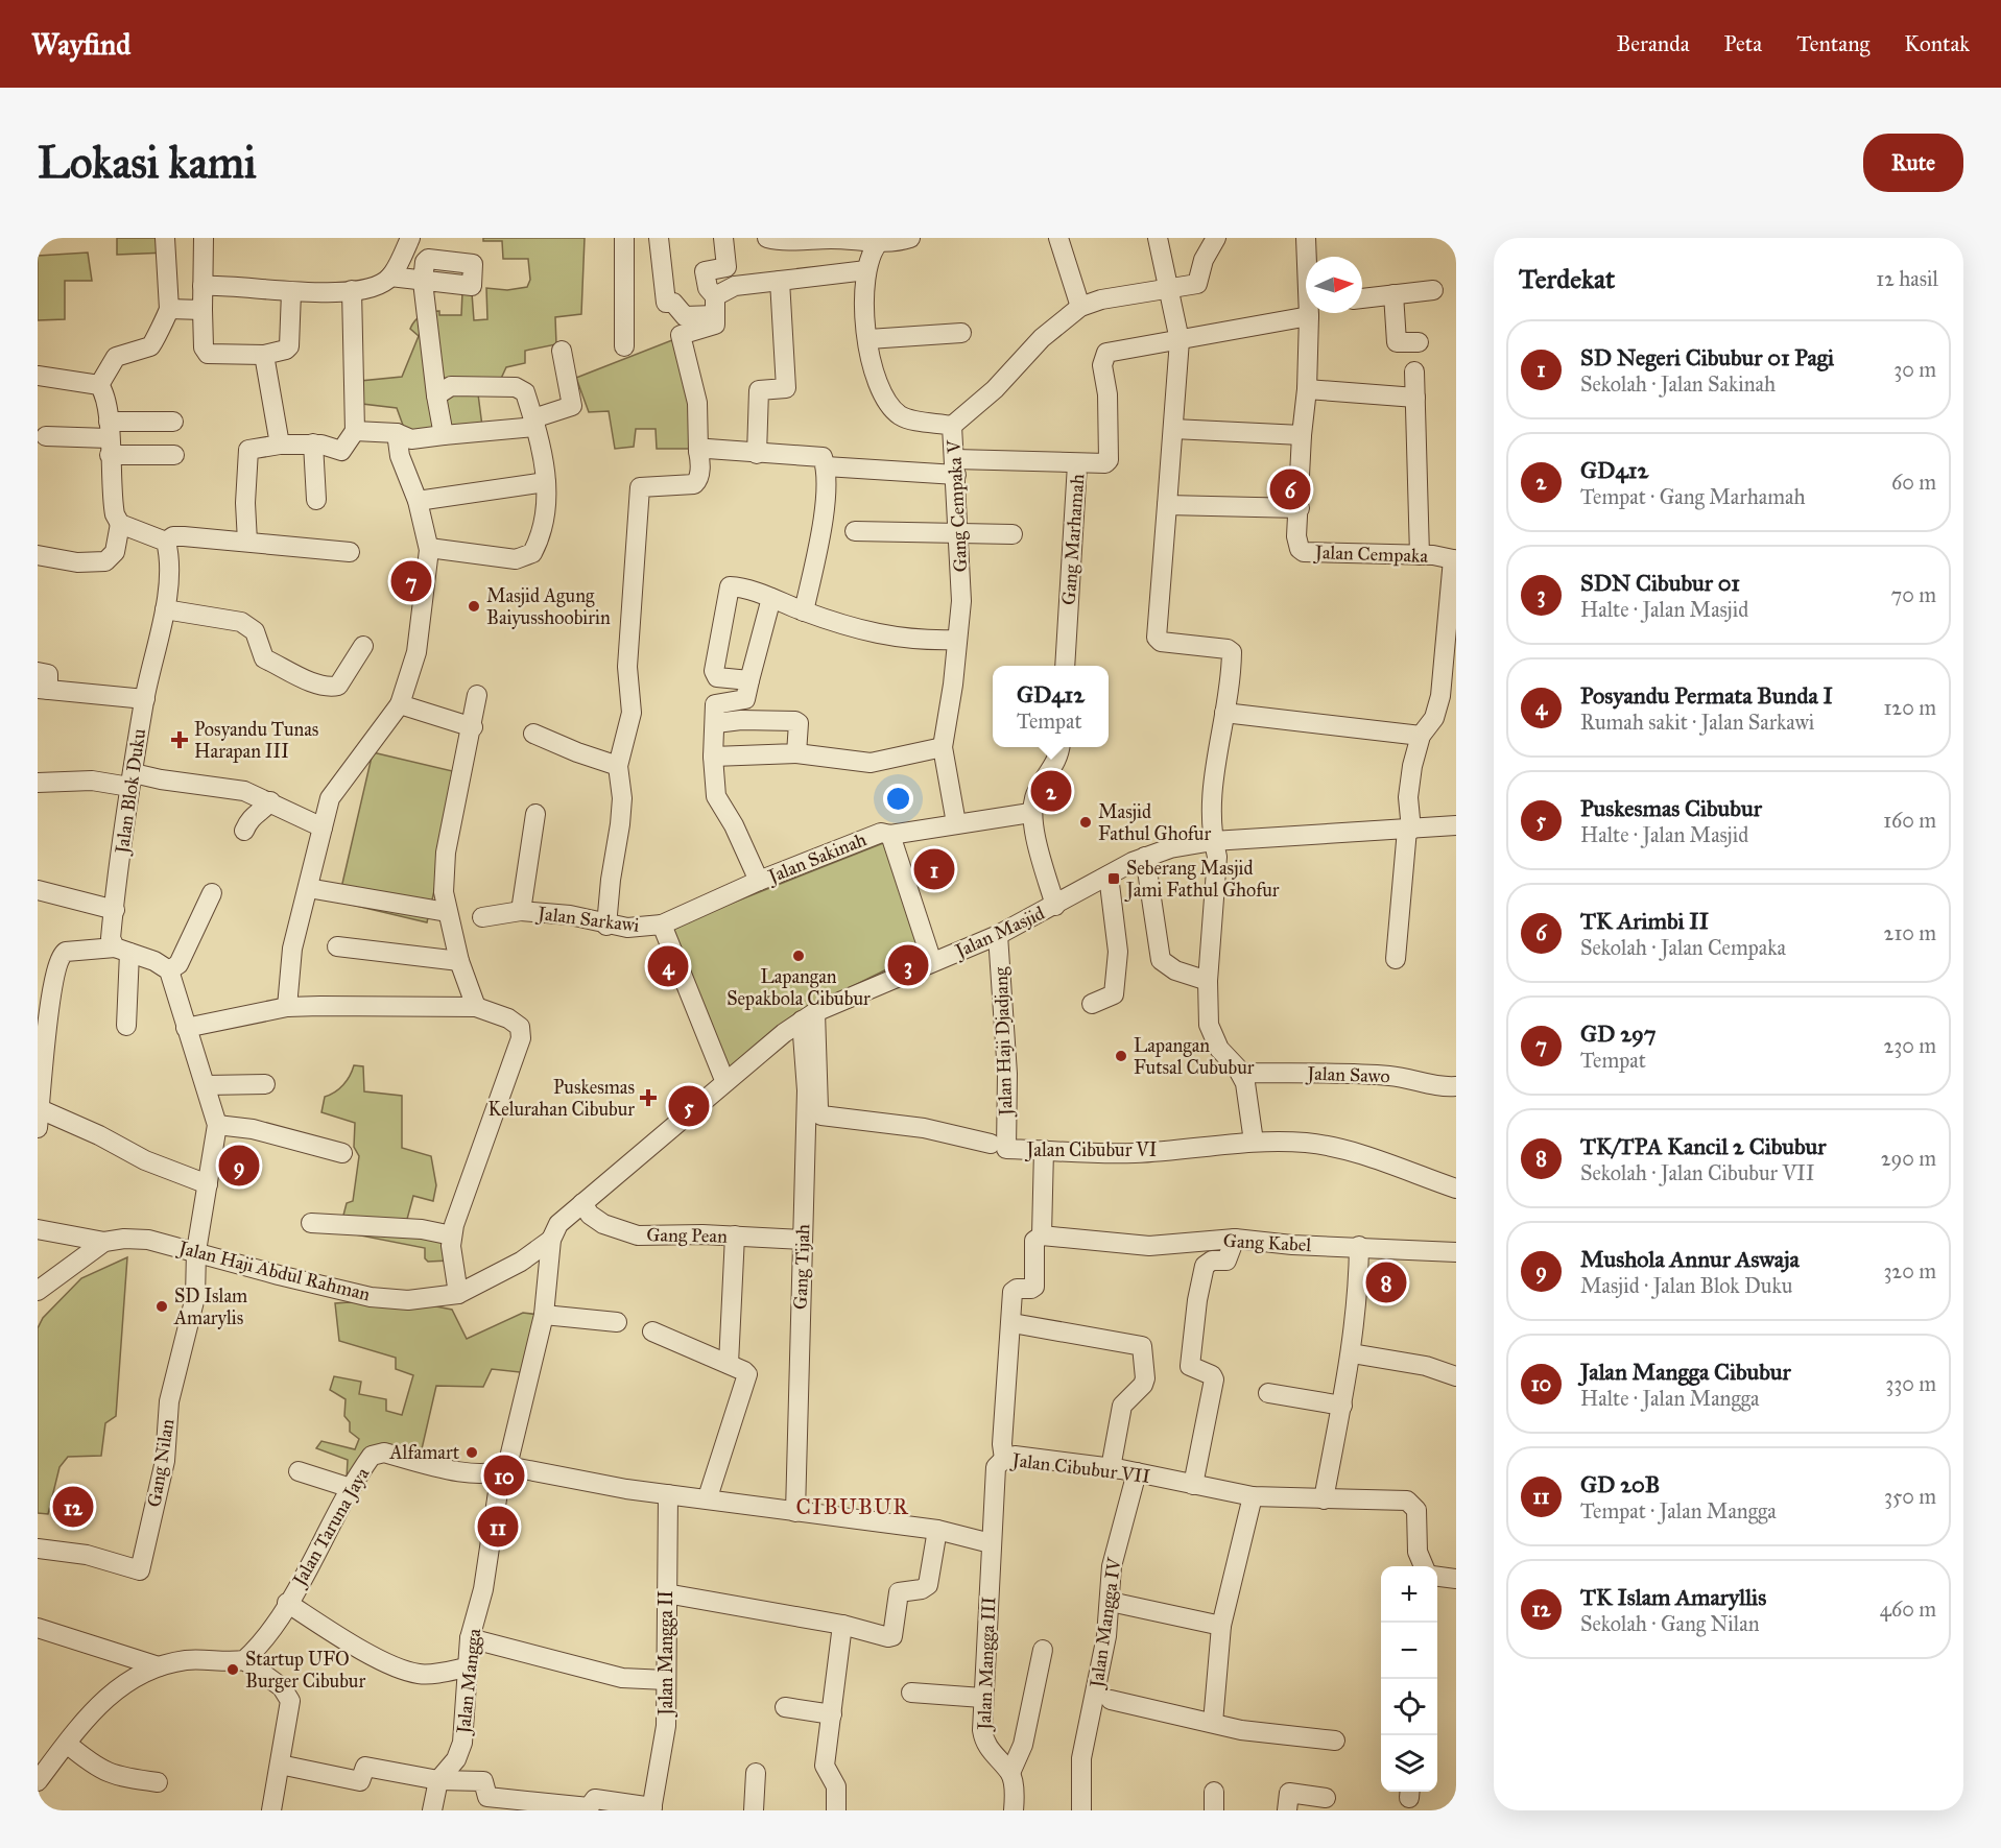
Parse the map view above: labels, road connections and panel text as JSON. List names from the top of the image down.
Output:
{
  "streets": {
    "street": [
      "Gang Cempaka V",
      "Gang Marhamah",
      "Jalan Cempaka",
      "Jalan Blok Duku",
      "Jalan Sakinah",
      "Jalan Sarkawi",
      "Jalan Masjid",
      "Jalan Haji Djadjang",
      "Jalan Sawo",
      "Jalan Cibubur VI",
      "Gang Pean",
      "Gang Kabel",
      "Gang Tijah",
      "Jalan Haji Abdul Rahman",
      "Gang Nilan",
      "Jalan Cibubur VII",
      "Jalan Taruna Jaya",
      "Jalan Mangga IV",
      "Jalan Mangga II",
      "Jalan Mangga III",
      "Jalan Mangga"
    ]
  },
  "crossings": [
    ["Jalan Cempaka", "Jalan Masjid"],
    ["Jalan Sakinah", "Jalan Sarkawi"],
    ["Jalan Sakinah", "Jalan Masjid"],
    ["Jalan Sarkawi", "Jalan Masjid"],
    ["Jalan Masjid", "Jalan Haji Djadjang"],
    ["Jalan Masjid", "Jalan Cibubur VI"],
    ["Jalan Masjid", "Gang Pean"],
    ["Jalan Masjid", "Gang Tijah"],
    ["Jalan Masjid", "Jalan Haji Abdul Rahman"],
    ["Jalan Haji Djadjang", "Jalan Cibubur VI"],
    ["Jalan Cibubur VI", "Gang Tijah"],
    ["Gang Pean", "Gang Tijah"],
    ["Jalan Haji Abdul Rahman", "Gang Nilan"],
    ["Jalan Cibubur VII", "Jalan Mangga IV"],
    ["Jalan Cibubur VII", "Jalan Mangga III"],
    ["Jalan Taruna Jaya", "Jalan Mangga"]
  ],
  "districts": ["CIBUBUR"],
  "places": {
    "other": [
      "Masjid Agung Baiyusshoobirin",
      "Masjid Fathul Ghofur",
      "Lapangan Sepakbola Cibubur",
      "Lapangan Futsal Cububur",
      "SD Islam Amarylis",
      "Alfamart",
      "Startup UFO Burger Cibubur"
    ],
    "health": ["Posyandu Tunas Harapan III", "Puskesmas Kelurahan Cibubur"],
    "transit": ["Seberang Masjid Jami Fathul Ghofur"]
  },
  "north": "right",
  "page": {
    "header": "Wayfind",
    "nav": [
      "Beranda",
      "Peta",
      "Tentang",
      "Kontak"
    ],
    "buttons": "Rute",
    "title": "Lokasi kami",
    "heading": ["Terdekat", "12 hasil"],
    "list": [
      {
        "mark": "1",
        "name": "SD Negeri Cibubur 01 Pagi",
        "note": "Sekolah · Jalan Sakinah",
        "value": "30 m"
      },
      {
        "mark": "2",
        "name": "GD412",
        "note": "Tempat · Gang Marhamah",
        "value": "60 m"
      },
      {
        "mark": "3",
        "name": "SDN Cibubur 01",
        "note": "Halte · Jalan Masjid",
        "value": "70 m"
      },
      {
        "mark": "4",
        "name": "Posyandu Permata Bunda I",
        "note": "Rumah sakit · Jalan Sarkawi",
        "value": "120 m"
      },
      {
        "mark": "5",
        "name": "Puskesmas Cibubur",
        "note": "Halte · Jalan Masjid",
        "value": "160 m"
      },
      {
        "mark": "6",
        "name": "TK Arimbi II",
        "note": "Sekolah · Jalan Cempaka",
        "value": "210 m"
      },
      {
        "mark": "7",
        "name": "GD 297",
        "note": "Tempat",
        "value": "230 m"
      },
      {
        "mark": "8",
        "name": "TK/TPA Kancil 2 Cibubur",
        "note": "Sekolah · Jalan Cibubur VII",
        "value": "290 m"
      },
      {
        "mark": "9",
        "name": "Mushola Annur Aswaja",
        "note": "Masjid · Jalan Blok Duku",
        "value": "320 m"
      },
      {
        "mark": "10",
        "name": "Jalan Mangga Cibubur",
        "note": "Halte · Jalan Mangga",
        "value": "330 m"
      },
      {
        "mark": "11",
        "name": "GD 20B",
        "note": "Tempat · Jalan Mangga",
        "value": "350 m"
      },
      {
        "mark": "12",
        "name": "TK Islam Amaryllis",
        "note": "Sekolah · Gang Nilan",
        "value": "460 m"
      }
    ],
    "pins": [
      "6",
      "7",
      "2",
      "1",
      "3",
      "4",
      "5",
      "9",
      "8",
      "10",
      "12",
      "11"
    ],
    "popup": ["GD412", "Tempat"],
    "map_buttons": ["+", "−"]
  }
}
